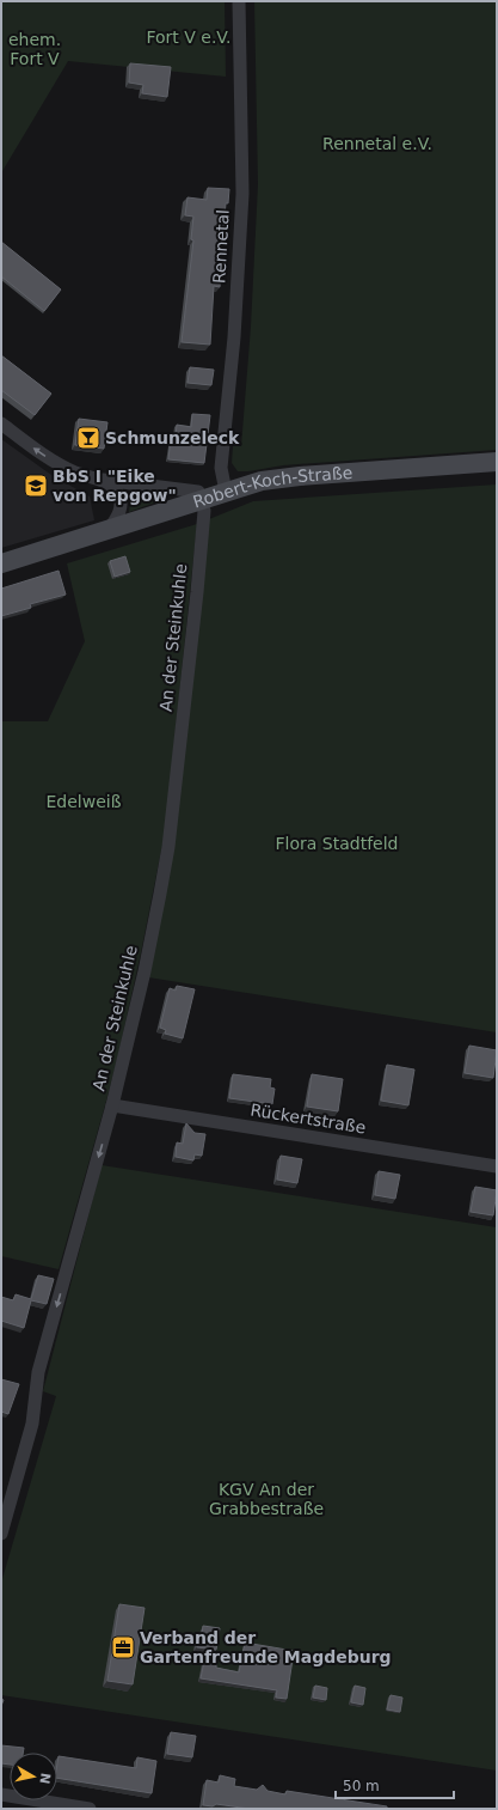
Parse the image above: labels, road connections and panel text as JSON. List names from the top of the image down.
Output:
{
  "streets": {
    "street": [
      "Rennetal",
      "Robert-Koch-Straße",
      "An der Steinkuhle",
      "Rückertstraße"
    ]
  },
  "crossings": [
    ["Rennetal", "Robert-Koch-Straße"],
    ["Robert-Koch-Straße", "An der Steinkuhle"],
    ["An der Steinkuhle", "Rückertstraße"]
  ],
  "one_way": ["An der Steinkuhle"],
  "parks": [
    "Fort V e.V.",
    "ehem. Fort V",
    "Rennetal e.V.",
    "Edelweiß",
    "Flora Stadtfeld",
    "KGV An der Grabbestraße"
  ],
  "places": {
    "bar": ["Schmunzeleck"],
    "school or university": ["BbS I \"Eike von Repgow\""],
    "office": ["Verband der Gartenfreunde Magdeburg"]
  },
  "scale_bar": "50 m",
  "north": "right"
}
